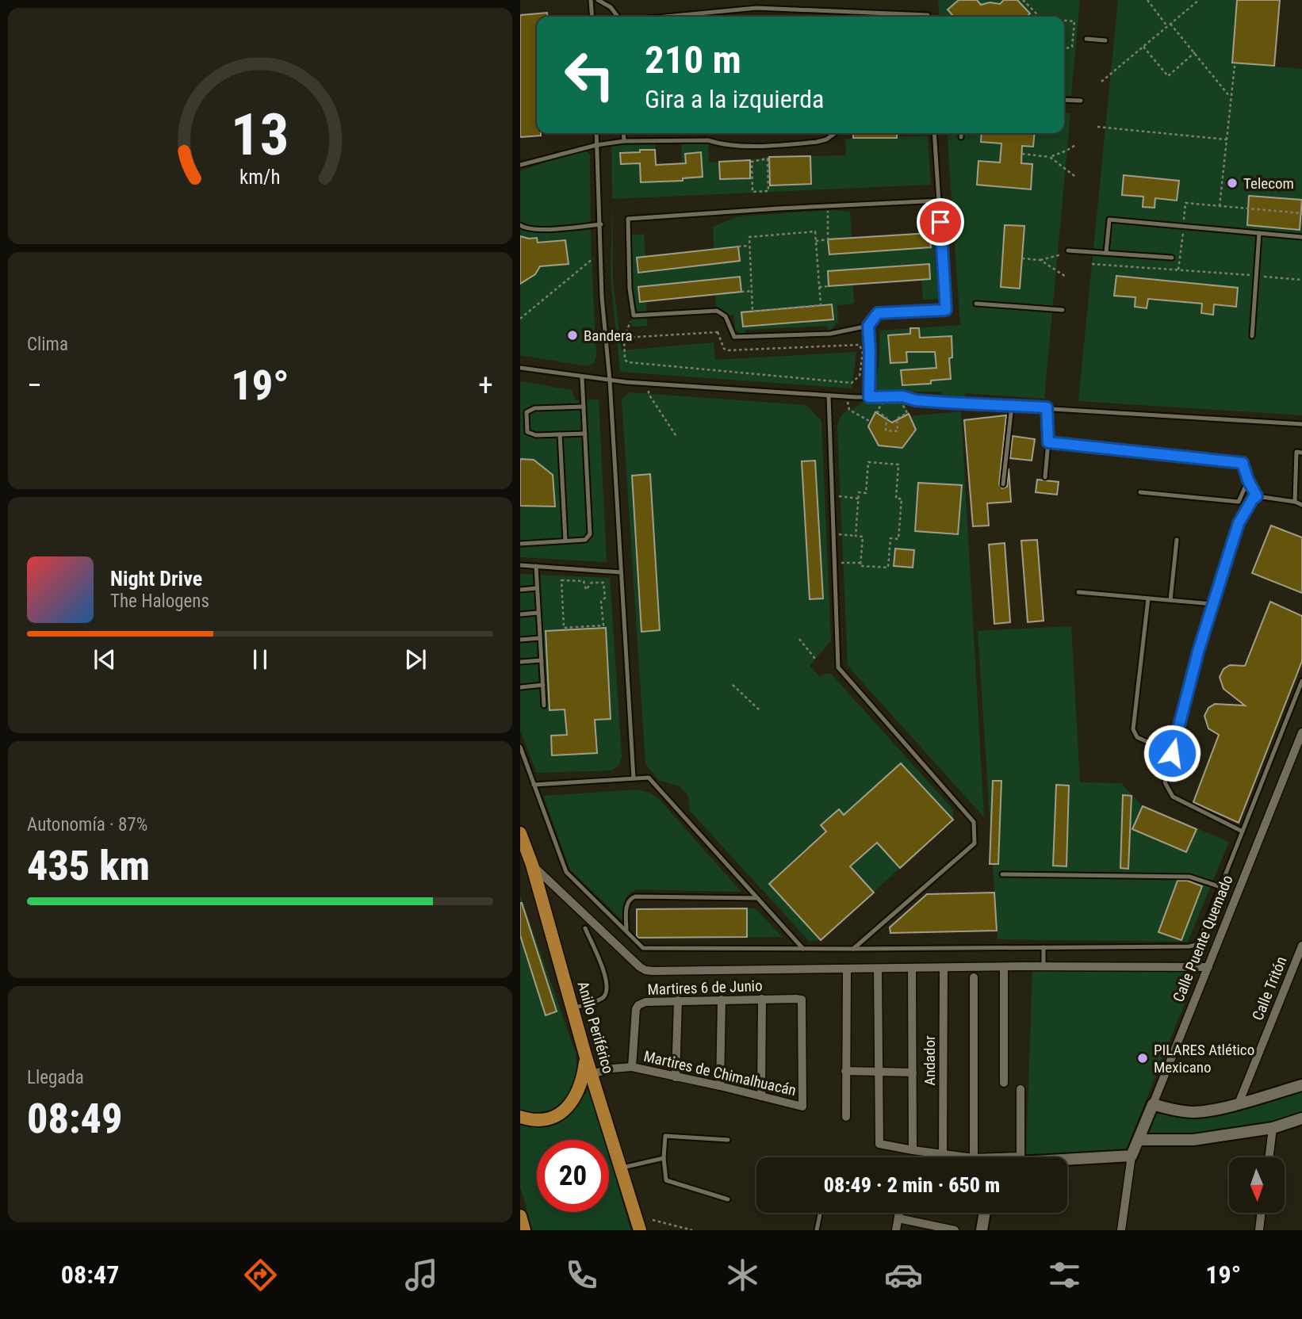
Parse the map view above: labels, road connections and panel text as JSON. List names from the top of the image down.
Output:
{
  "streets": {
    "main road": ["Calle Puente Quemado", "Anillo Periférico"],
    "street": [
      "Martires 6 de Junio",
      "Calle Tritón",
      "Andador",
      "Martires de Chimalhuacán"
    ]
  },
  "crossings": [
    ["Martires 6 de Junio", "Martires de Chimalhuacán"],
    ["Anillo Periférico", "Martires de Chimalhuacán"]
  ],
  "places": ["Telecom", "Bandera", "PILARES Atlético Mexicano"],
  "north": "bottom",
  "page": {
    "turn": ["210 m", "Gira a la izquierda"],
    "tile": [
      "Clima",
      ["Autonomía · 87%", "435 km"],
      ["Llegada", "08:49"]
    ],
    "heat": ["−", "19°", "+"],
    "song": ["Night Drive", "The Halogens"],
    "limit": "20",
    "trip": "08:49 · 2 min · 650 m",
    "tabs": ["08:47", "19°"],
    "gauge": ["13", "km/h"]
  }
}
